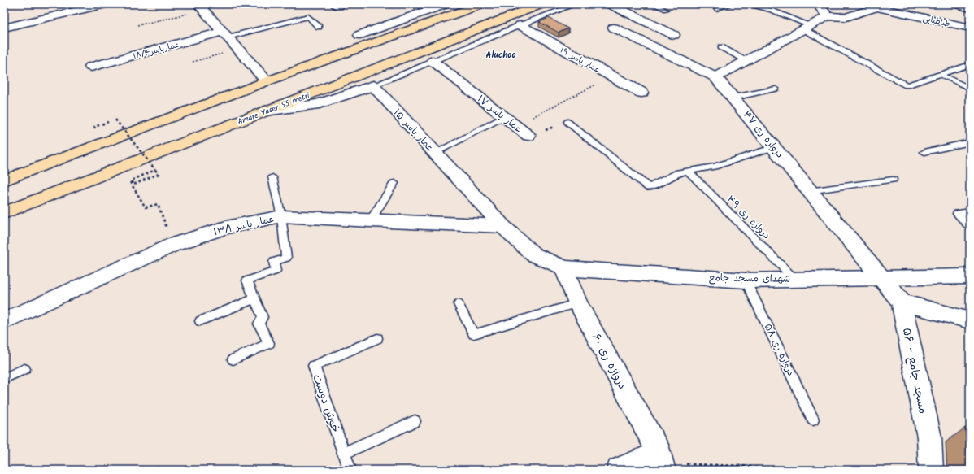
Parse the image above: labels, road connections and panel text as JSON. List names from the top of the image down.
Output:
{
  "streets": {
    "main road": ["Amare Yaser 55 metri"],
    "street": [
      "طباطبایی",
      "عماریاسر۱۸/۴",
      "عمار یاسر ۱۹",
      "عمار یاسر ۱۷",
      "عمار یاسر ۱۵",
      "دروازه ری ۴۷",
      "عمار یاسر ۱۳/۱",
      "شهدای مسجد جامع",
      "دروازه ری ۶۰",
      "۵۶ - مسجد جامع"
    ],
    "lane": ["دروازه ری ۴۹", "دروازه ری ۵۸", "خوش دوست"]
  },
  "crossings": [
    ["عمار یاسر ۱۵", "عمار یاسر ۱۳/۱"],
    ["عمار یاسر ۱۵", "شهدای مسجد جامع"],
    ["دروازه ری ۴۷", "شهدای مسجد جامع"],
    ["دروازه ری ۴۷", "۵۶ - مسجد جامع"],
    ["دروازه ری ۴۹", "شهدای مسجد جامع"],
    ["شهدای مسجد جامع", "دروازه ری ۵۸"],
    ["شهدای مسجد جامع", "دروازه ری ۶۰"],
    ["شهدای مسجد جامع", "۵۶ - مسجد جامع"]
  ],
  "districts": ["Aluchoo"]
}
